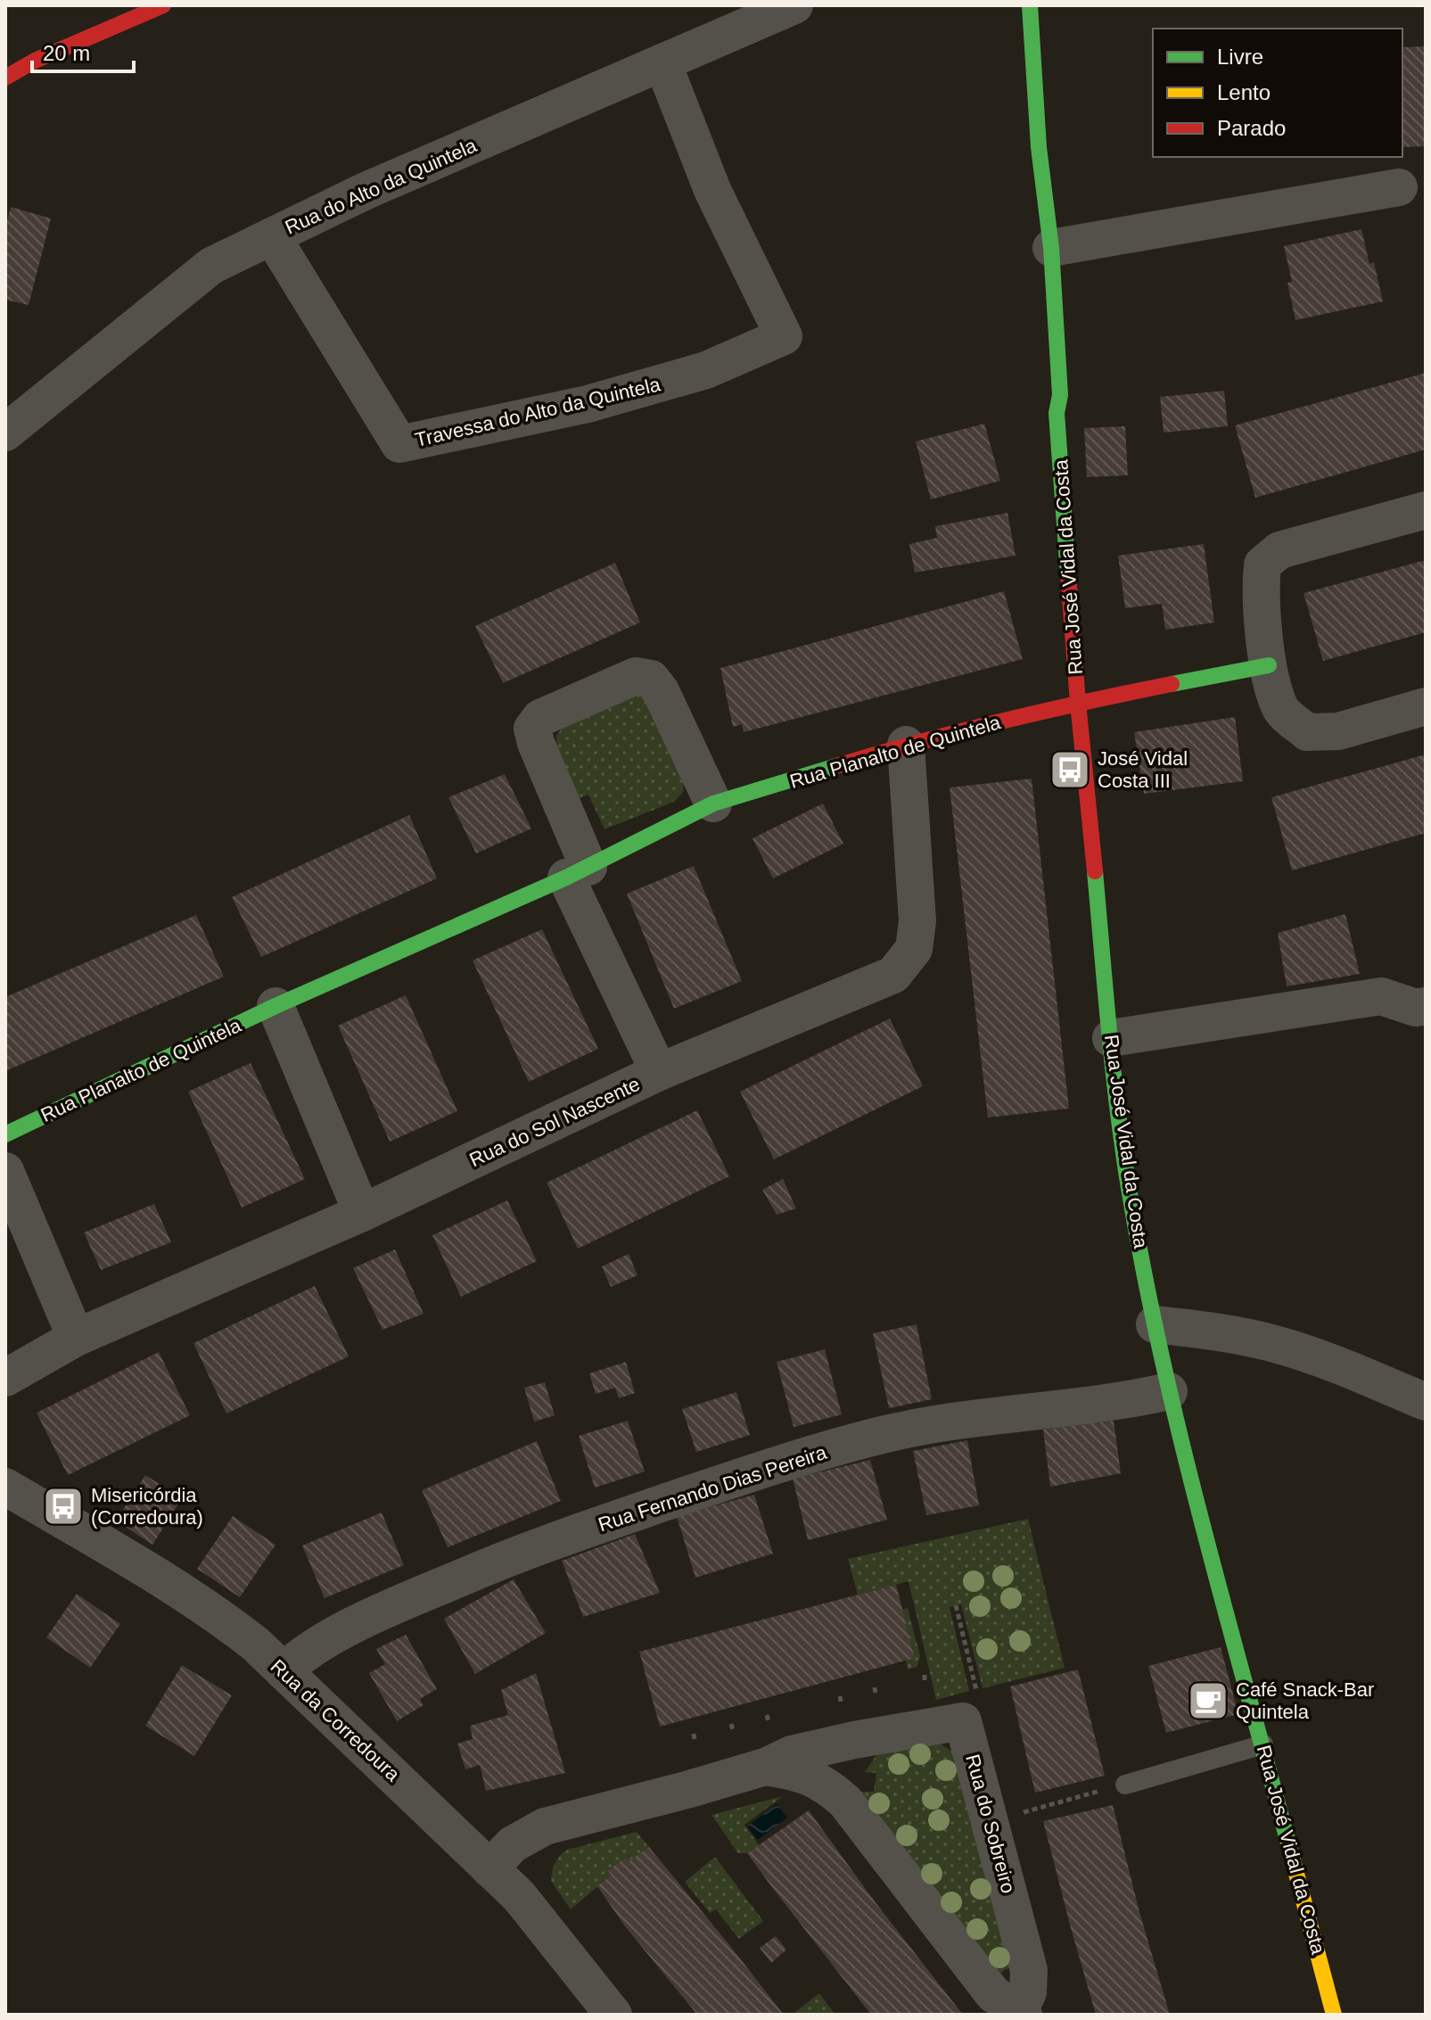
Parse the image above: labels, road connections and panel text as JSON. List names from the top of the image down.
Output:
{
  "streets": {
    "main road": ["Rua José Vidal da Costa", "Rua Planalto de Quintela"],
    "street": [
      "Rua do Alto da Quintela",
      "Travessa do Alto da Quintela",
      "Rua do Sol Nascente",
      "Rua Fernando Dias Pereira",
      "Rua da Corredoura",
      "Rua do Sobreiro"
    ]
  },
  "crossings": [
    ["Rua do Alto da Quintela", "Travessa do Alto da Quintela"],
    ["Rua José Vidal da Costa", "Rua Planalto de Quintela"],
    ["Rua José Vidal da Costa", "Rua Fernando Dias Pereira"],
    ["Rua Planalto de Quintela", "Rua do Sol Nascente"],
    ["Rua Fernando Dias Pereira", "Rua da Corredoura"],
    ["Rua da Corredoura", "Rua do Sobreiro"]
  ],
  "places": {
    "bus stop": ["José Vidal Costa III", "Misericórdia (Corredoura)"],
    "cafe": ["Café Snack-Bar Quintela"]
  },
  "legend": ["Livre", "Lento", "Parado"],
  "scale_bar": "20 m"
}
